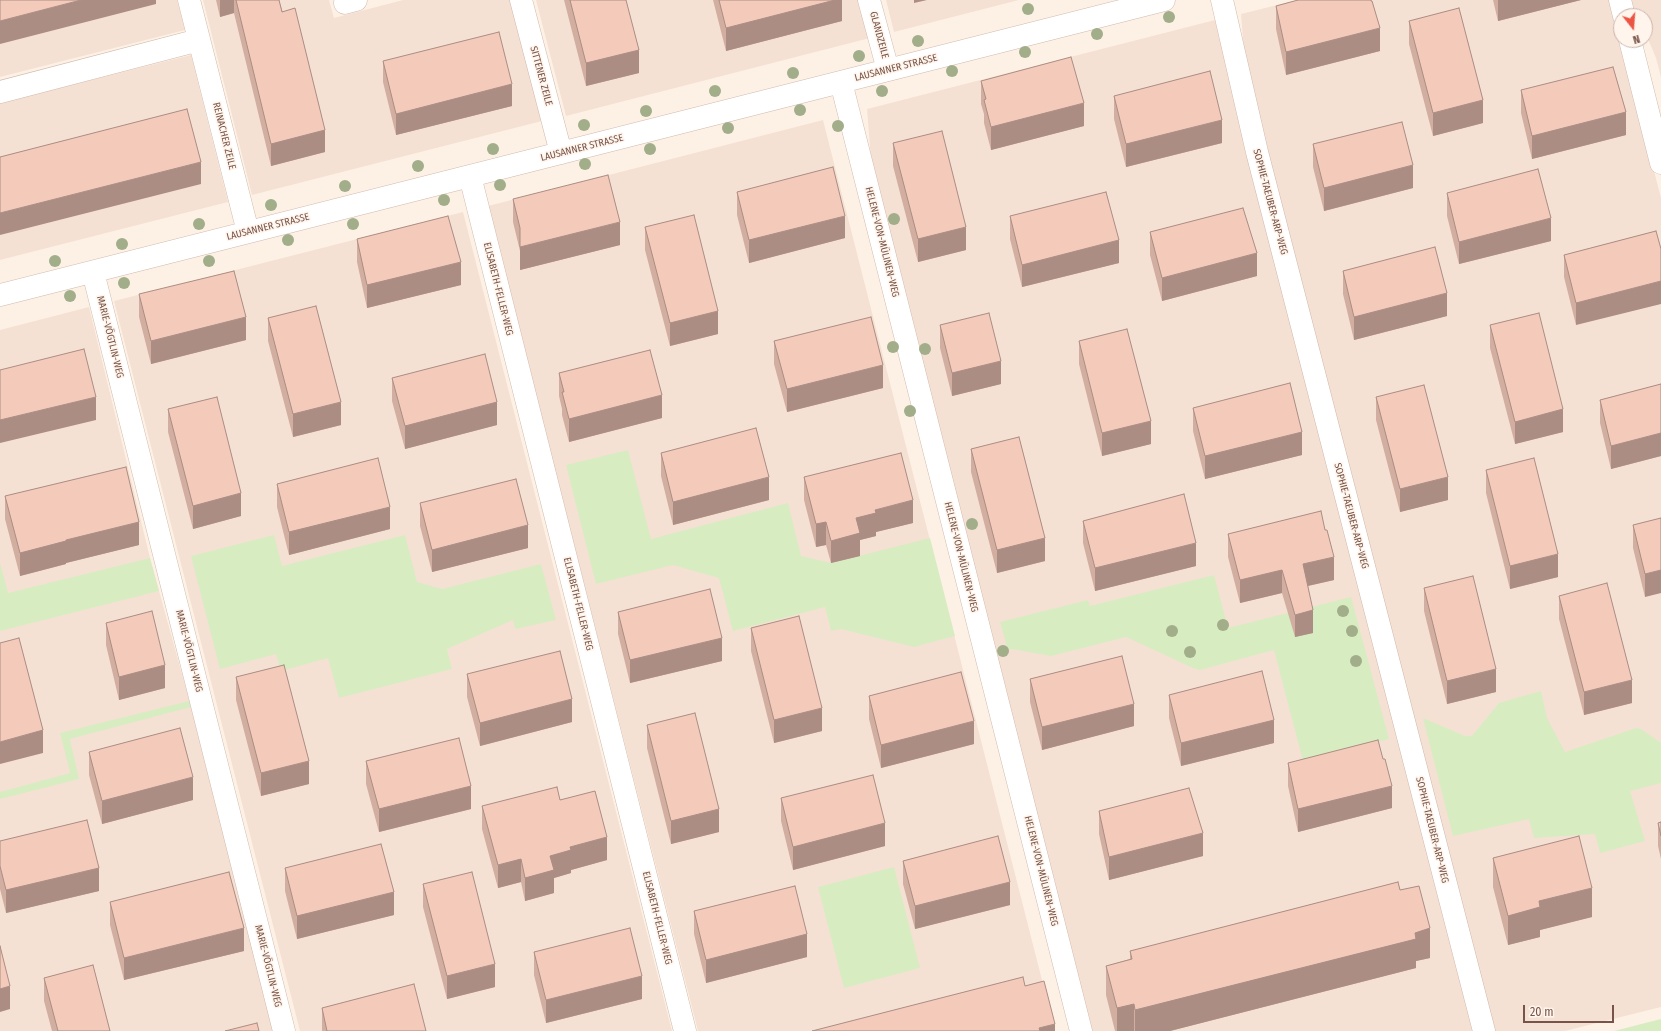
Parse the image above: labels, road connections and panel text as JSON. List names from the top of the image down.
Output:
{
  "streets": {
    "street": [
      "GLANDZEILE",
      "LAUSANNER STRASSE",
      "SITTENER ZEILE",
      "REINACHER ZEILE",
      "SOPHIE-TAEUBER-ARP-WEG",
      "HELENE-VON-MÜLINEN-WEG",
      "ELISABETH-FELLER-WEG",
      "MARIE-VÖGTLIN-WEG"
    ]
  },
  "crossings": [
    ["GLANDZEILE", "LAUSANNER STRASSE"],
    ["LAUSANNER STRASSE", "SITTENER ZEILE"],
    ["LAUSANNER STRASSE", "REINACHER ZEILE"],
    ["LAUSANNER STRASSE", "HELENE-VON-MÜLINEN-WEG"],
    ["LAUSANNER STRASSE", "ELISABETH-FELLER-WEG"],
    ["LAUSANNER STRASSE", "MARIE-VÖGTLIN-WEG"]
  ],
  "scale_bar": "20 m",
  "north": "bottom"
}
